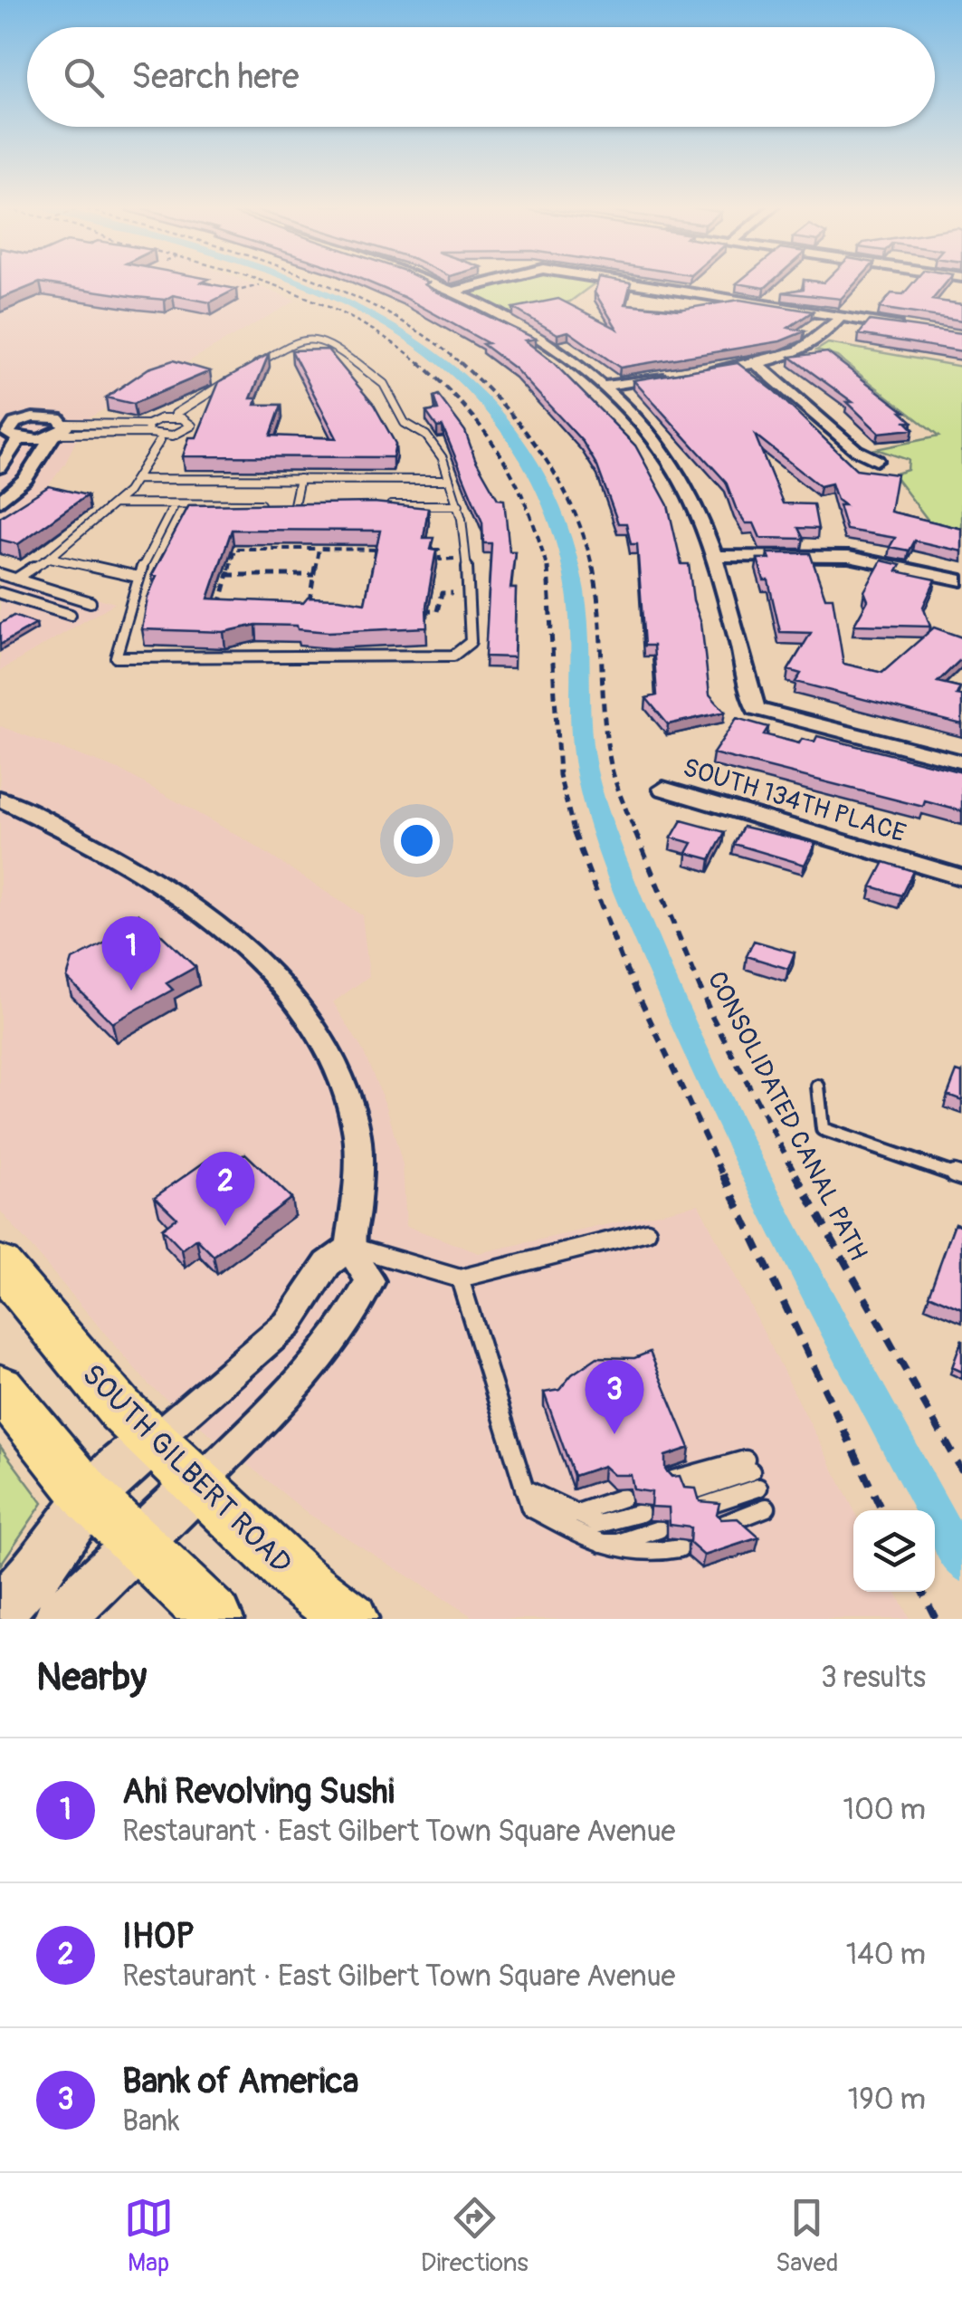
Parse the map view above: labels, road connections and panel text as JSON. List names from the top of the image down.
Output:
{
  "streets": {
    "main road": ["SOUTH GILBERT ROAD"],
    "street": ["SOUTH 134TH PLACE"],
    "path": ["CONSOLIDATED CANAL PATH"]
  },
  "page": {
    "search": "Search here",
    "pins": ["1", "2", "3"],
    "heading": ["Nearby", "3 results"],
    "list": [
      {
        "mark": "1",
        "name": "Ahi Revolving Sushi",
        "note": "Restaurant · East Gilbert Town Square Avenue",
        "value": "100 m"
      },
      {
        "mark": "2",
        "name": "IHOP",
        "note": "Restaurant · East Gilbert Town Square Avenue",
        "value": "140 m"
      },
      {
        "mark": "3",
        "name": "Bank of America",
        "note": "Bank",
        "value": "190 m"
      }
    ],
    "nav": ["Map", "Directions", "Saved"]
  }
}
